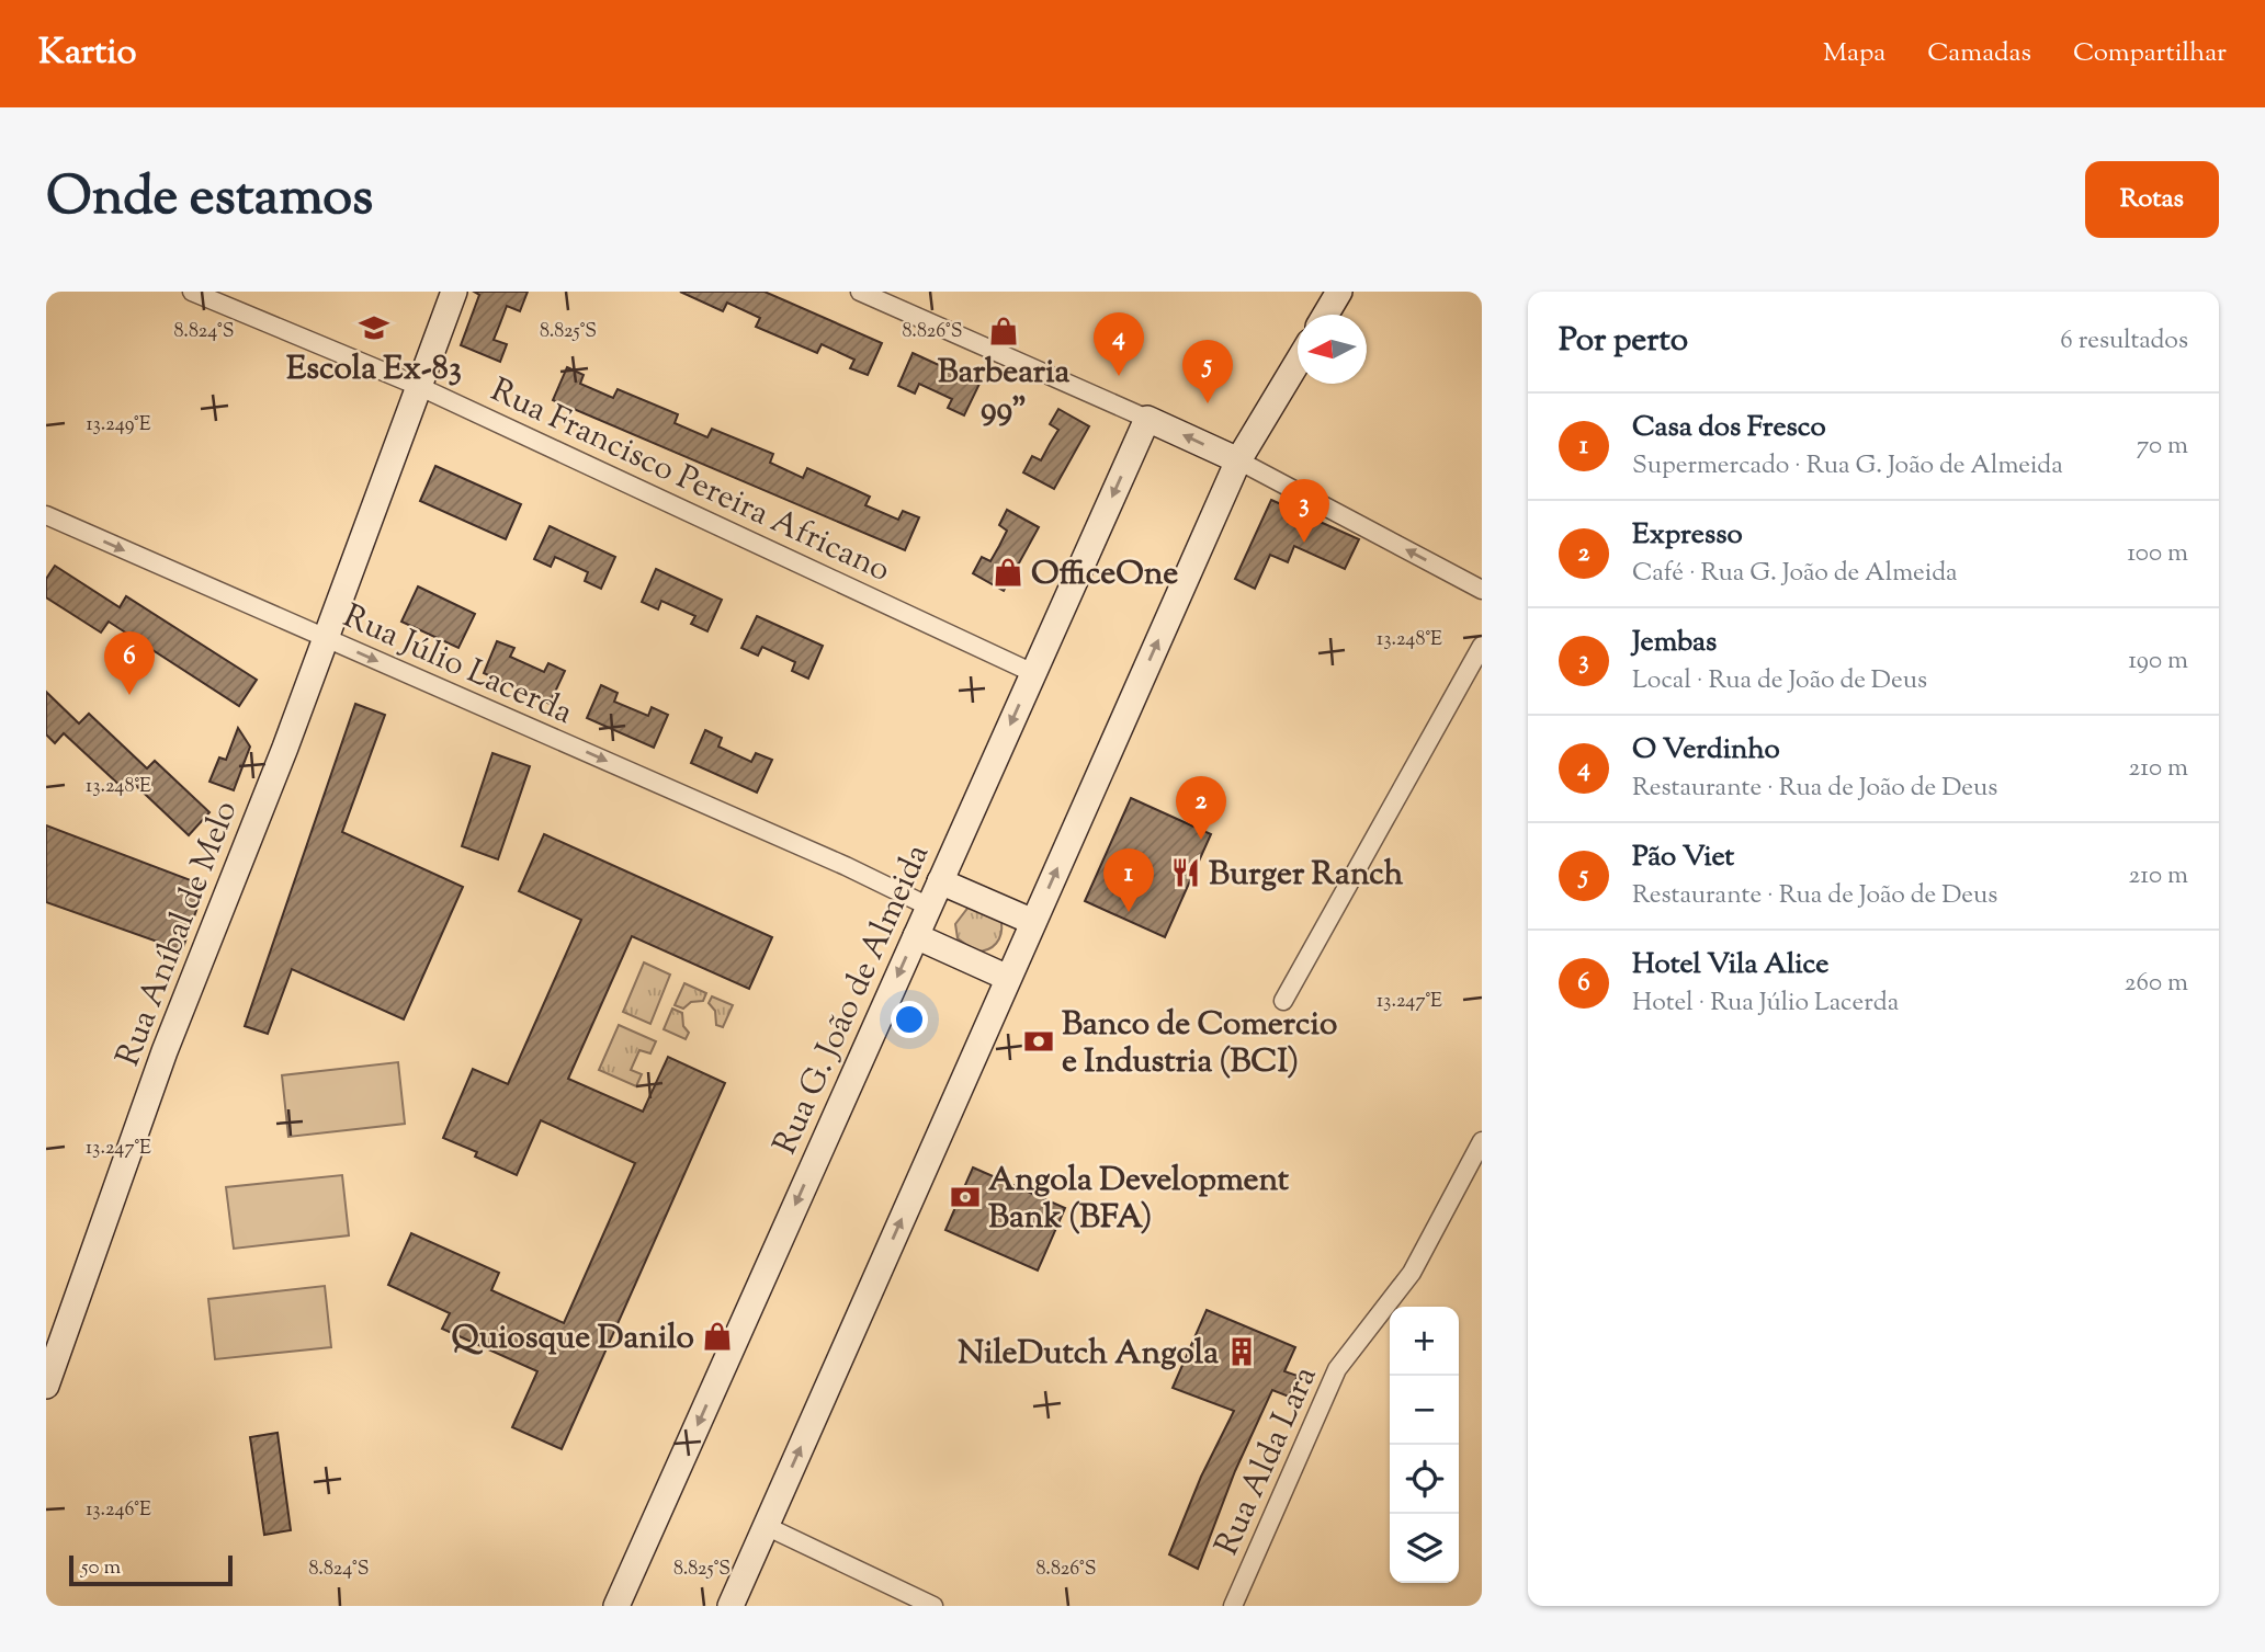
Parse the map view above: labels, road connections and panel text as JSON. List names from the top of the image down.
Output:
{
  "streets": {
    "street": [
      "Rua Francisco Pereira Africano",
      "Rua Júlio Lacerda",
      "Rua Aníbal de Melo",
      "Rua G. João de Almeida",
      "Rua Alda Lara"
    ]
  },
  "crossings": [
    ["Rua Francisco Pereira Africano", "Rua Aníbal de Melo"],
    ["Rua Francisco Pereira Africano", "Rua G. João de Almeida"],
    ["Rua Júlio Lacerda", "Rua Aníbal de Melo"],
    ["Rua Júlio Lacerda", "Rua G. João de Almeida"]
  ],
  "one_way": ["Rua Júlio Lacerda"],
  "places": {
    "school or university": ["Escola Ex-83"],
    "shop": ["Barbearia 99\"", "OfficeOne", "Quiosque Danilo"],
    "restaurant": ["Burger Ranch"],
    "bank": ["Banco de Comercio e Industria (BCI)", "Angola Development Bank (BFA)"],
    "building": ["NileDutch Angola"]
  },
  "scale_bar": "50 m",
  "north": "left",
  "page": {
    "header": "Kartio",
    "nav": ["Mapa", "Camadas", "Compartilhar"],
    "title": "Onde estamos",
    "buttons": "Rotas",
    "heading": ["Por perto", "6 resultados"],
    "pins": [
      "4",
      "5",
      "3",
      "6",
      "2",
      "1"
    ],
    "list": [
      {
        "mark": "1",
        "name": "Casa dos Fresco",
        "note": "Supermercado · Rua G. João de Almeida",
        "value": "70 m"
      },
      {
        "mark": "2",
        "name": "Expresso",
        "note": "Café · Rua G. João de Almeida",
        "value": "100 m"
      },
      {
        "mark": "3",
        "name": "Jembas",
        "note": "Local · Rua de João de Deus",
        "value": "190 m"
      },
      {
        "mark": "4",
        "name": "O Verdinho",
        "note": "Restaurante · Rua de João de Deus",
        "value": "210 m"
      },
      {
        "mark": "5",
        "name": "Pão Viet",
        "note": "Restaurante · Rua de João de Deus",
        "value": "210 m"
      },
      {
        "mark": "6",
        "name": "Hotel Vila Alice",
        "note": "Hotel · Rua Júlio Lacerda",
        "value": "260 m"
      }
    ],
    "map_buttons": ["+", "−"],
    "scale": "50 m"
  },
  "coordinates": [
    "8.824°S",
    "8.825°S",
    "8.826°S",
    "13.249°E",
    "13.248°E",
    "13.247°E",
    "13.246°E"
  ]
}
